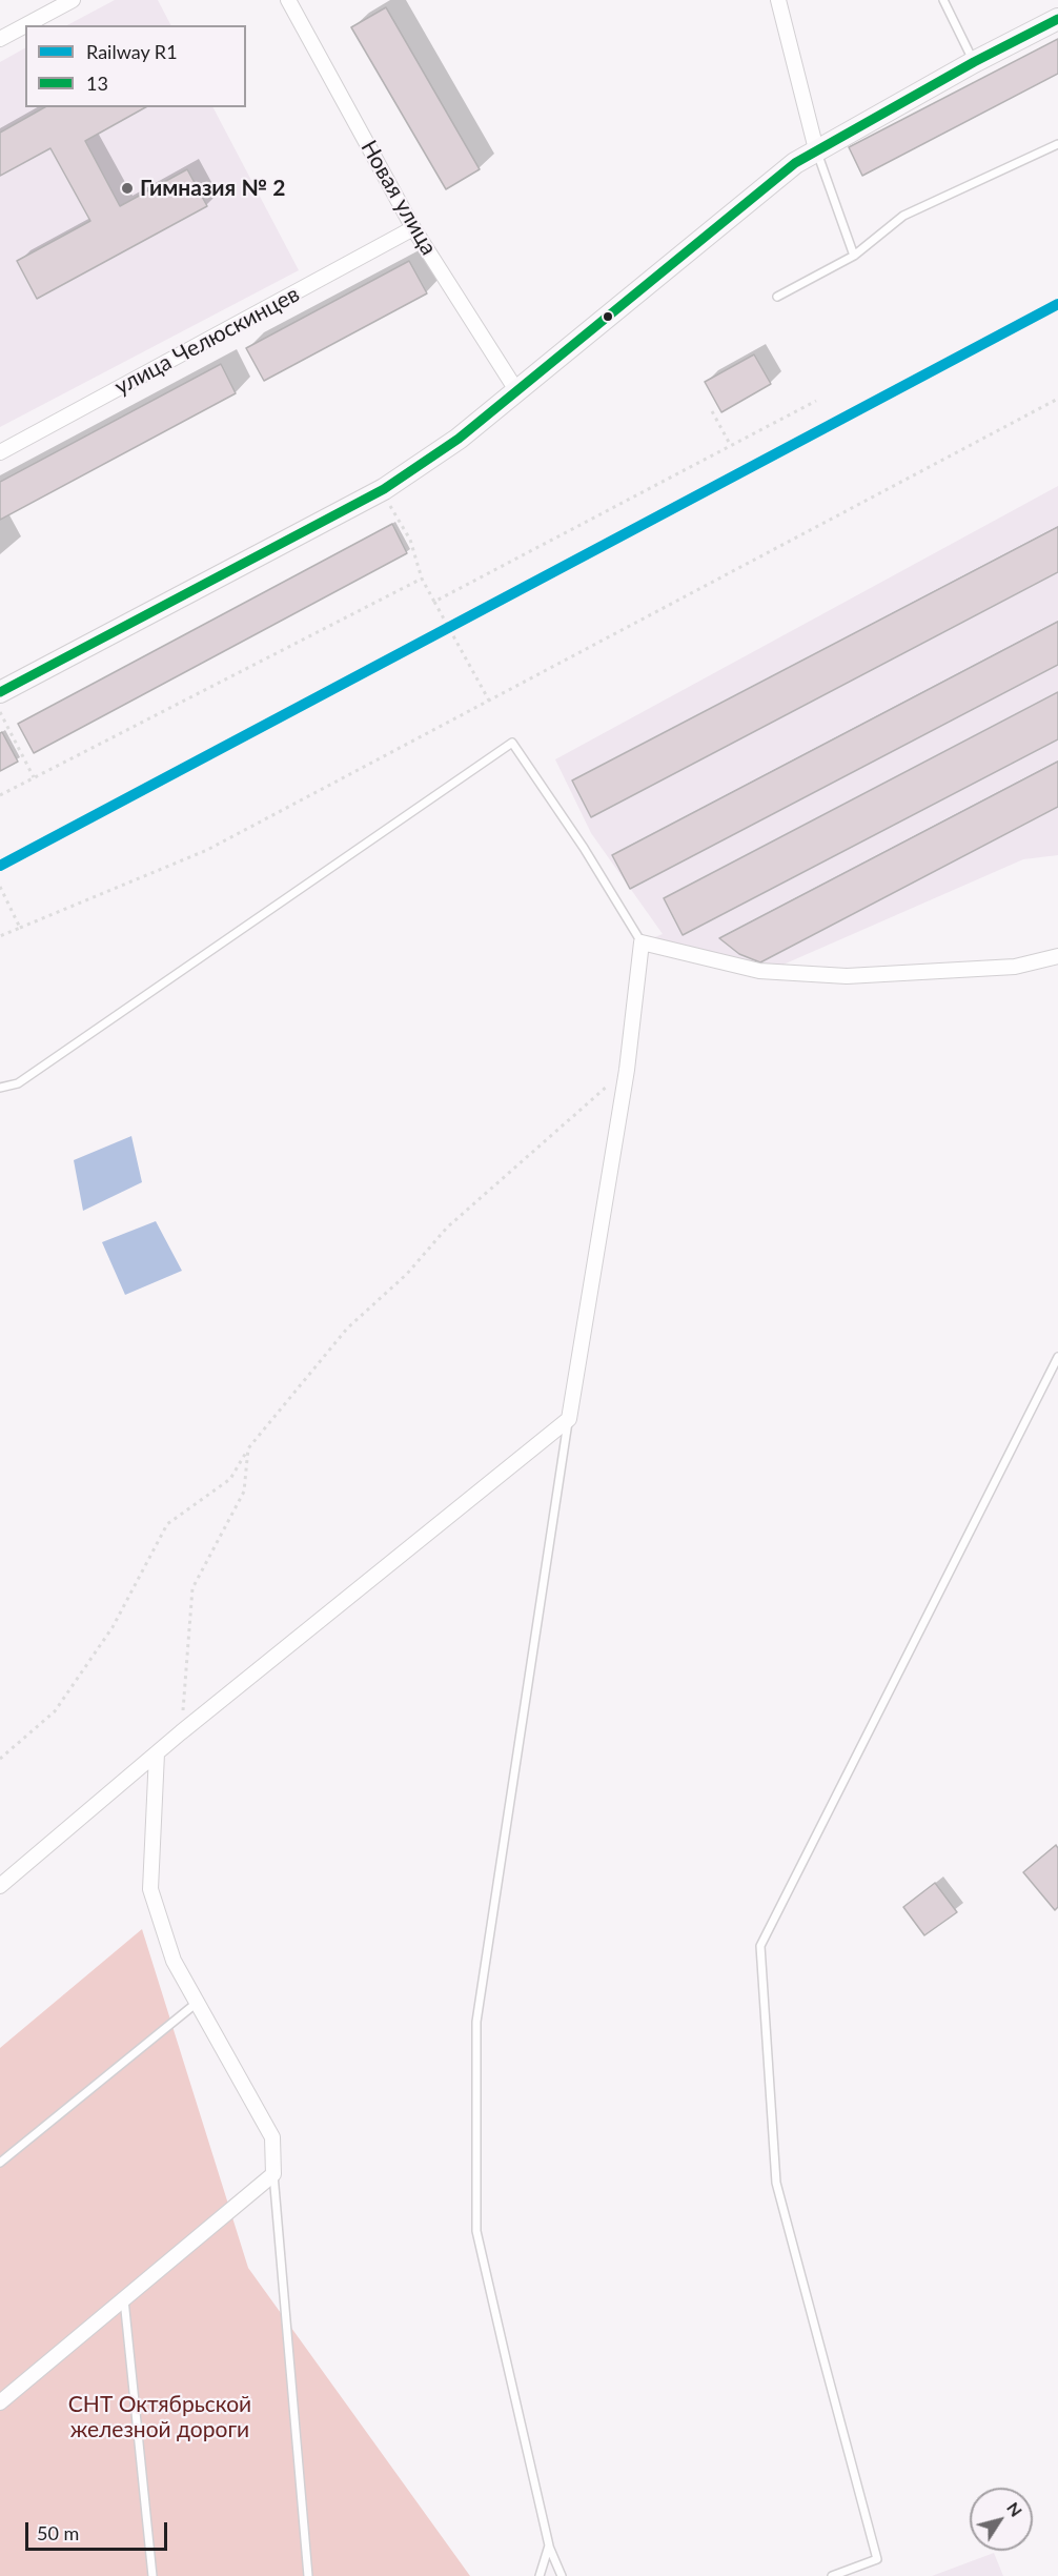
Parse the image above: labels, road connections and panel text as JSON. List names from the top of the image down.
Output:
{
  "streets": {
    "street": ["Новая улица", "улица Челюскинцев"]
  },
  "crossings": [
    ["Новая улица", "улица Челюскинцев"]
  ],
  "parks": ["СНТ Октябрьской железной дороги"],
  "places": ["Гимназия № 2"],
  "lines": ["transit line 13", "rail line R1"],
  "legend": ["Railway R1", "13"],
  "scale_bar": "50 m",
  "north": "top right"
}
